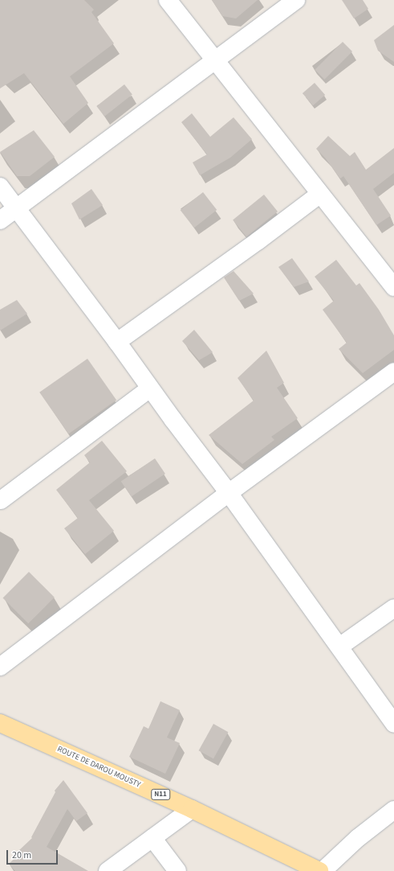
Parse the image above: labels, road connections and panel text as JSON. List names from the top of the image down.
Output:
{
  "streets": {
    "main road": ["ROUTE DE DAROU MOUSTY", "N11"]
  },
  "scale_bar": "20 m"
}
